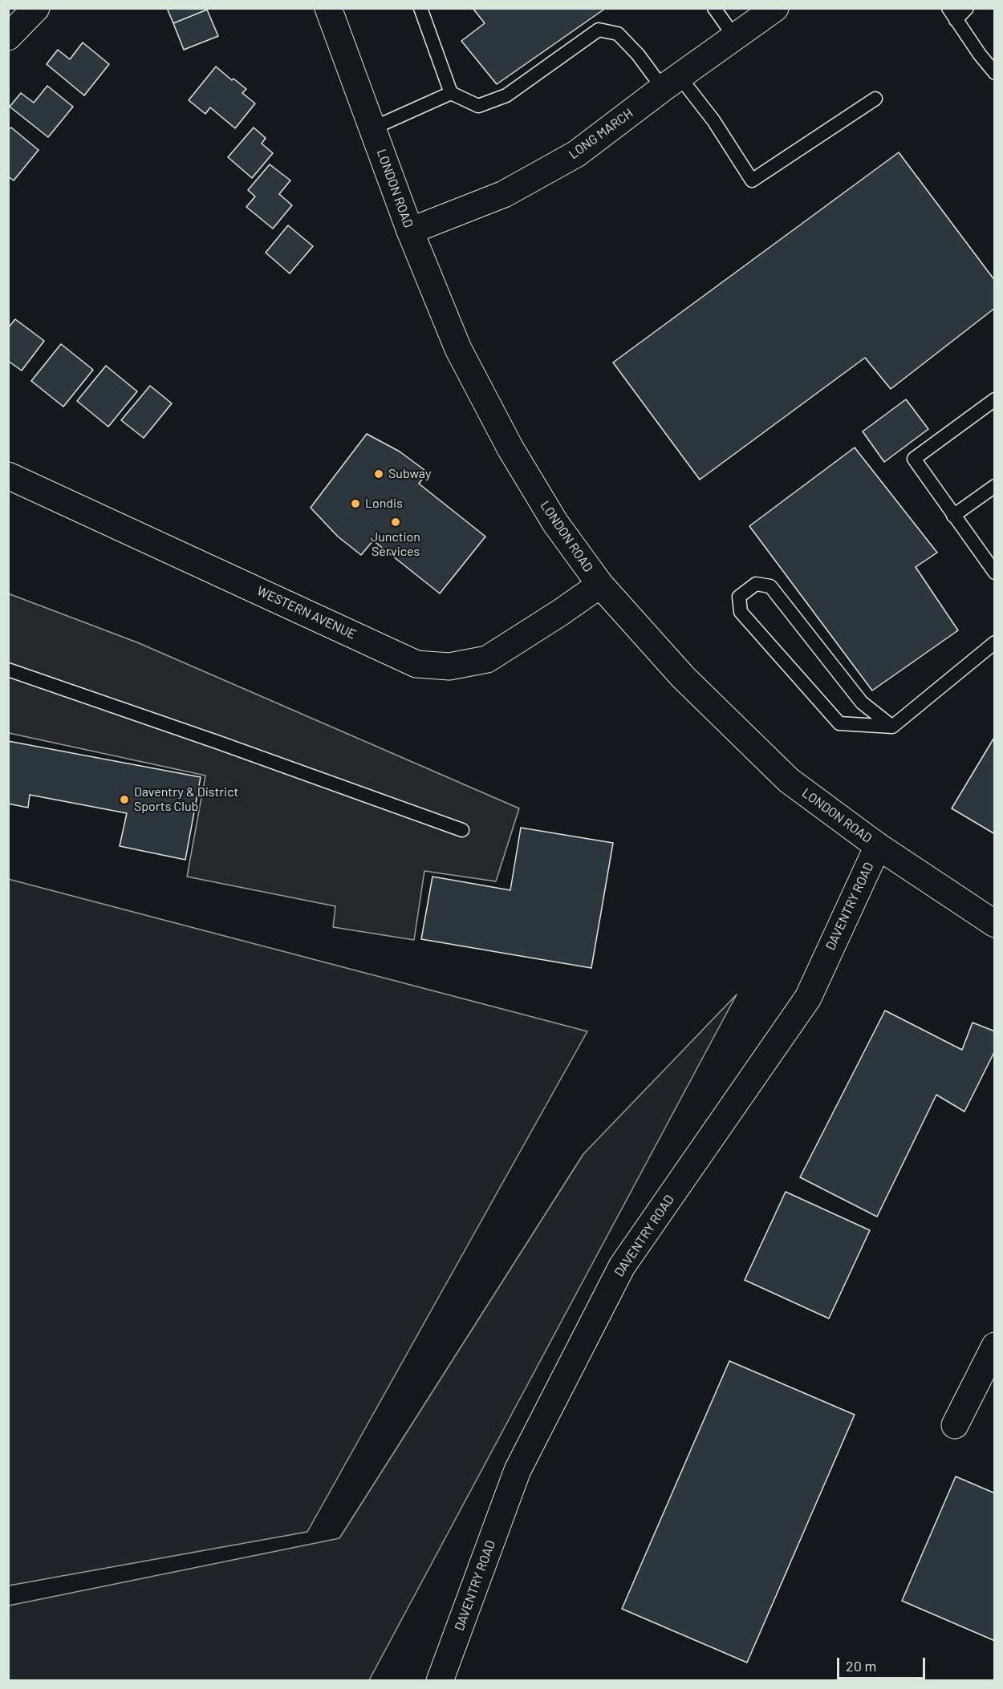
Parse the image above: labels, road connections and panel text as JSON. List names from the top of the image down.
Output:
{
  "streets": {
    "street": [
      "LONG MARCH",
      "LONDON ROAD",
      "WESTERN AVENUE",
      "DAVENTRY ROAD"
    ]
  },
  "crossings": [
    ["LONG MARCH", "LONDON ROAD"],
    ["LONDON ROAD", "WESTERN AVENUE"],
    ["LONDON ROAD", "DAVENTRY ROAD"]
  ],
  "places": [
    "Subway",
    "Londis",
    "Junction Services",
    "Daventry & District Sports Club"
  ],
  "scale_bar": "20 m"
}
